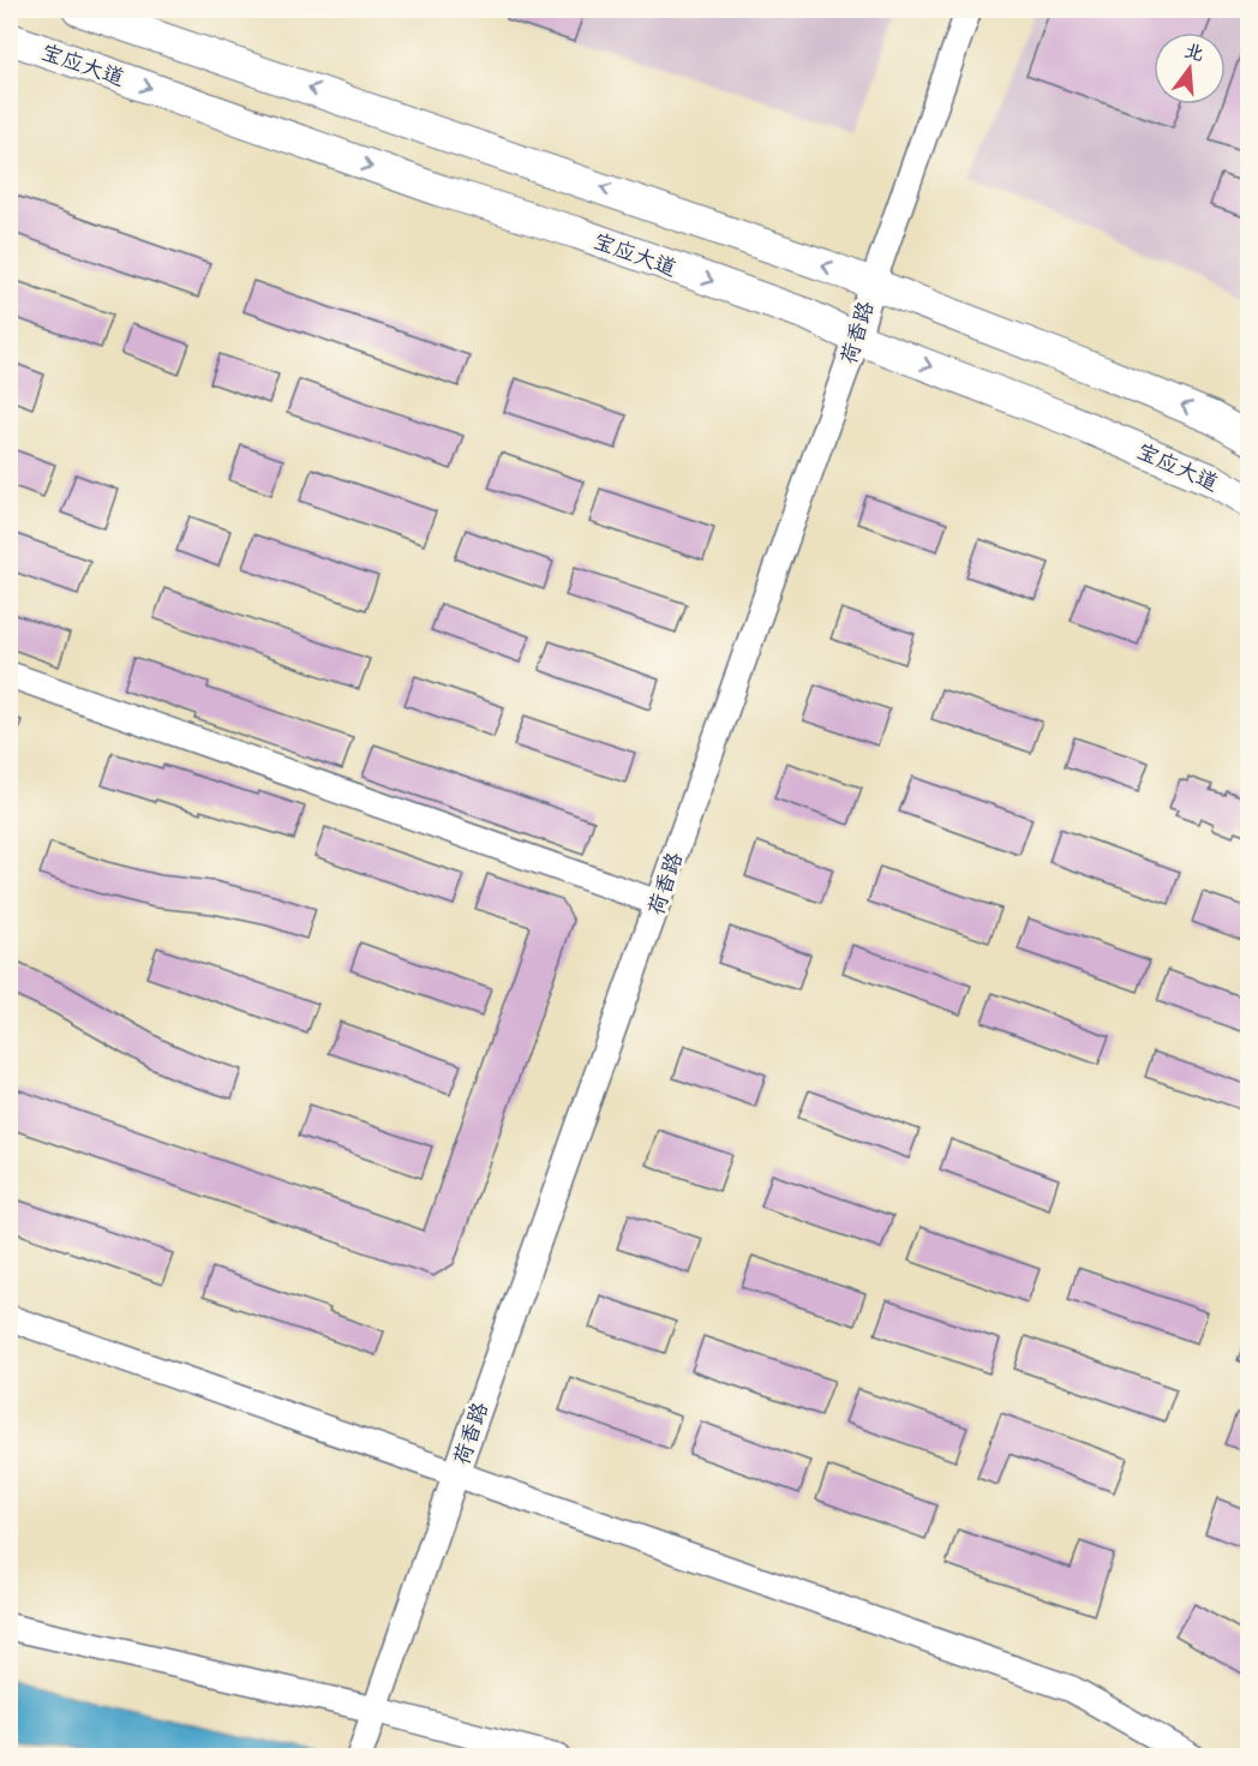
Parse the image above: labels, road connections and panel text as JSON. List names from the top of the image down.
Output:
{
  "streets": {
    "main road": ["宝应大道"],
    "street": ["荷香路"]
  },
  "crossings": [
    ["宝应大道", "荷香路"]
  ],
  "north": "top"
}
